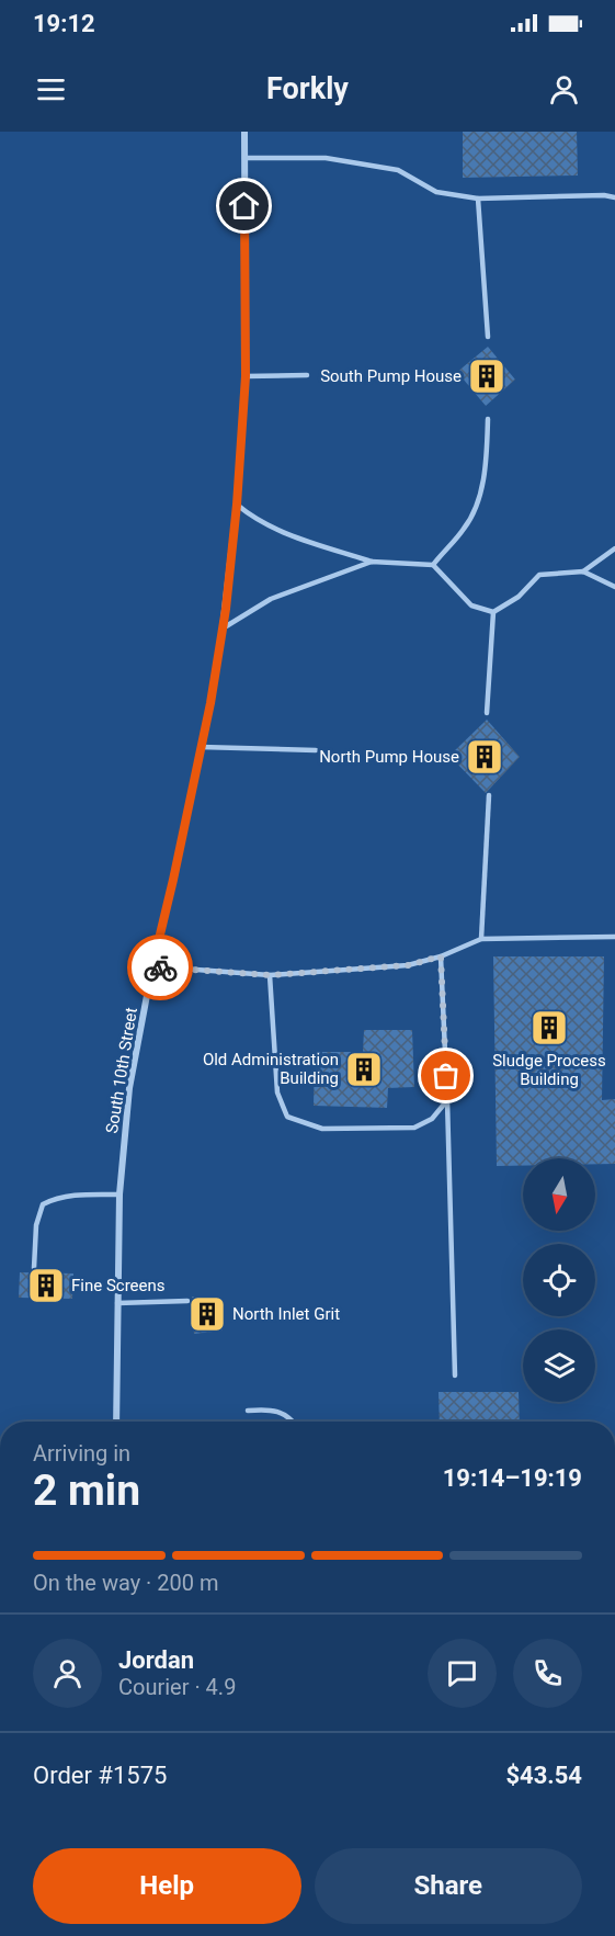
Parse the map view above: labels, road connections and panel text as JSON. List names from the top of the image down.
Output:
{
  "streets": {
    "street": ["South 10th Street"]
  },
  "places": {
    "building": [
      "South Pump House",
      "North Pump House",
      "Sludge Process Building",
      "Old Administration Building",
      "Fine Screens",
      "North Inlet Grit"
    ]
  },
  "north": "bottom",
  "page": {
    "status": "19:12",
    "header": "Forkly",
    "heading": ["2 min", "Arriving in", "19:14–19:19"],
    "panel": [
      "Jordan",
      "Courier · 4.9",
      "Order #1575",
      "$43.54"
    ],
    "bar": "On the way · 200 m",
    "buttons": ["Help", "Share"]
  }
}
